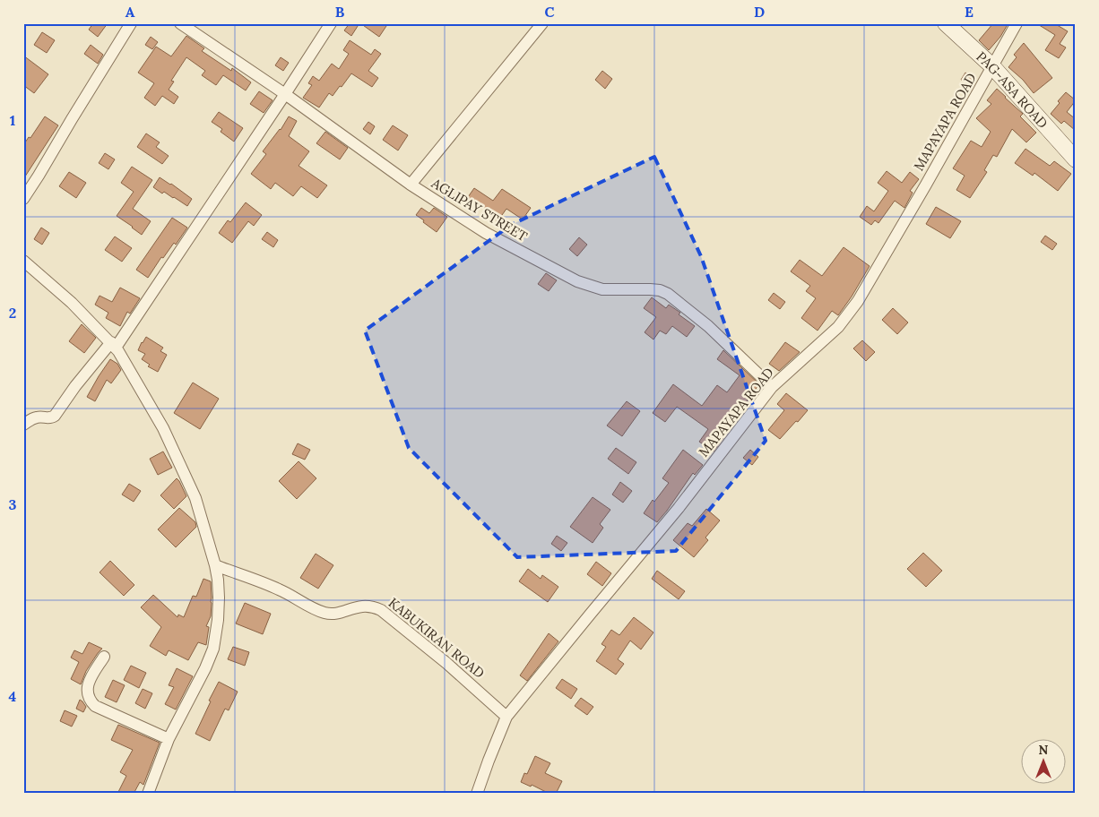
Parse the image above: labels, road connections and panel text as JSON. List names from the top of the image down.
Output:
{
  "streets": {
    "main road": ["PAG-ASA ROAD"],
    "street": ["MAPAYAPA ROAD", "AGLIPAY STREET", "KABUKIRAN ROAD"]
  },
  "crossings": [
    ["PAG-ASA ROAD", "MAPAYAPA ROAD"],
    ["MAPAYAPA ROAD", "AGLIPAY STREET"],
    ["MAPAYAPA ROAD", "KABUKIRAN ROAD"]
  ],
  "north": "top",
  "grid": {
    "columns": [
      "A",
      "B",
      "C",
      "D",
      "E"
    ],
    "rows": [
      "1",
      "2",
      "3",
      "4"
    ]
  }
}
